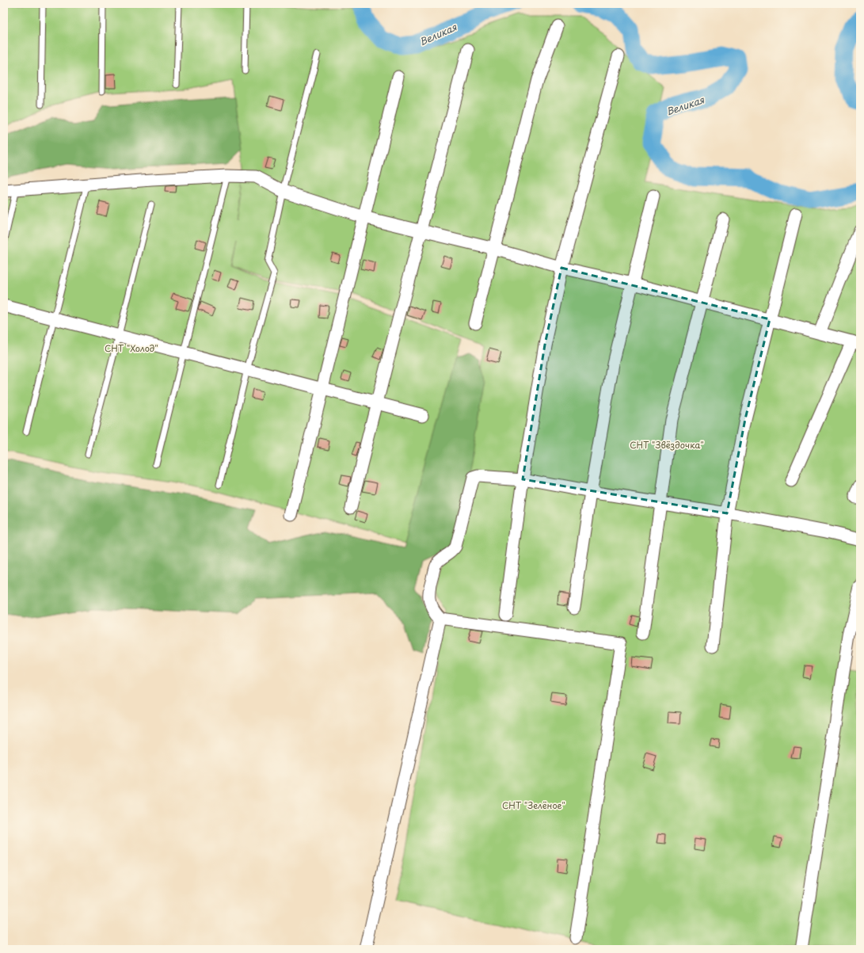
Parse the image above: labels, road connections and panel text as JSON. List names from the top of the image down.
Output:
{
  "water": ["Великая"],
  "parks": ["СНТ \"Холод\"", "СНТ \"Звёздочка\"", "СНТ \"Зелёное\""]
}
